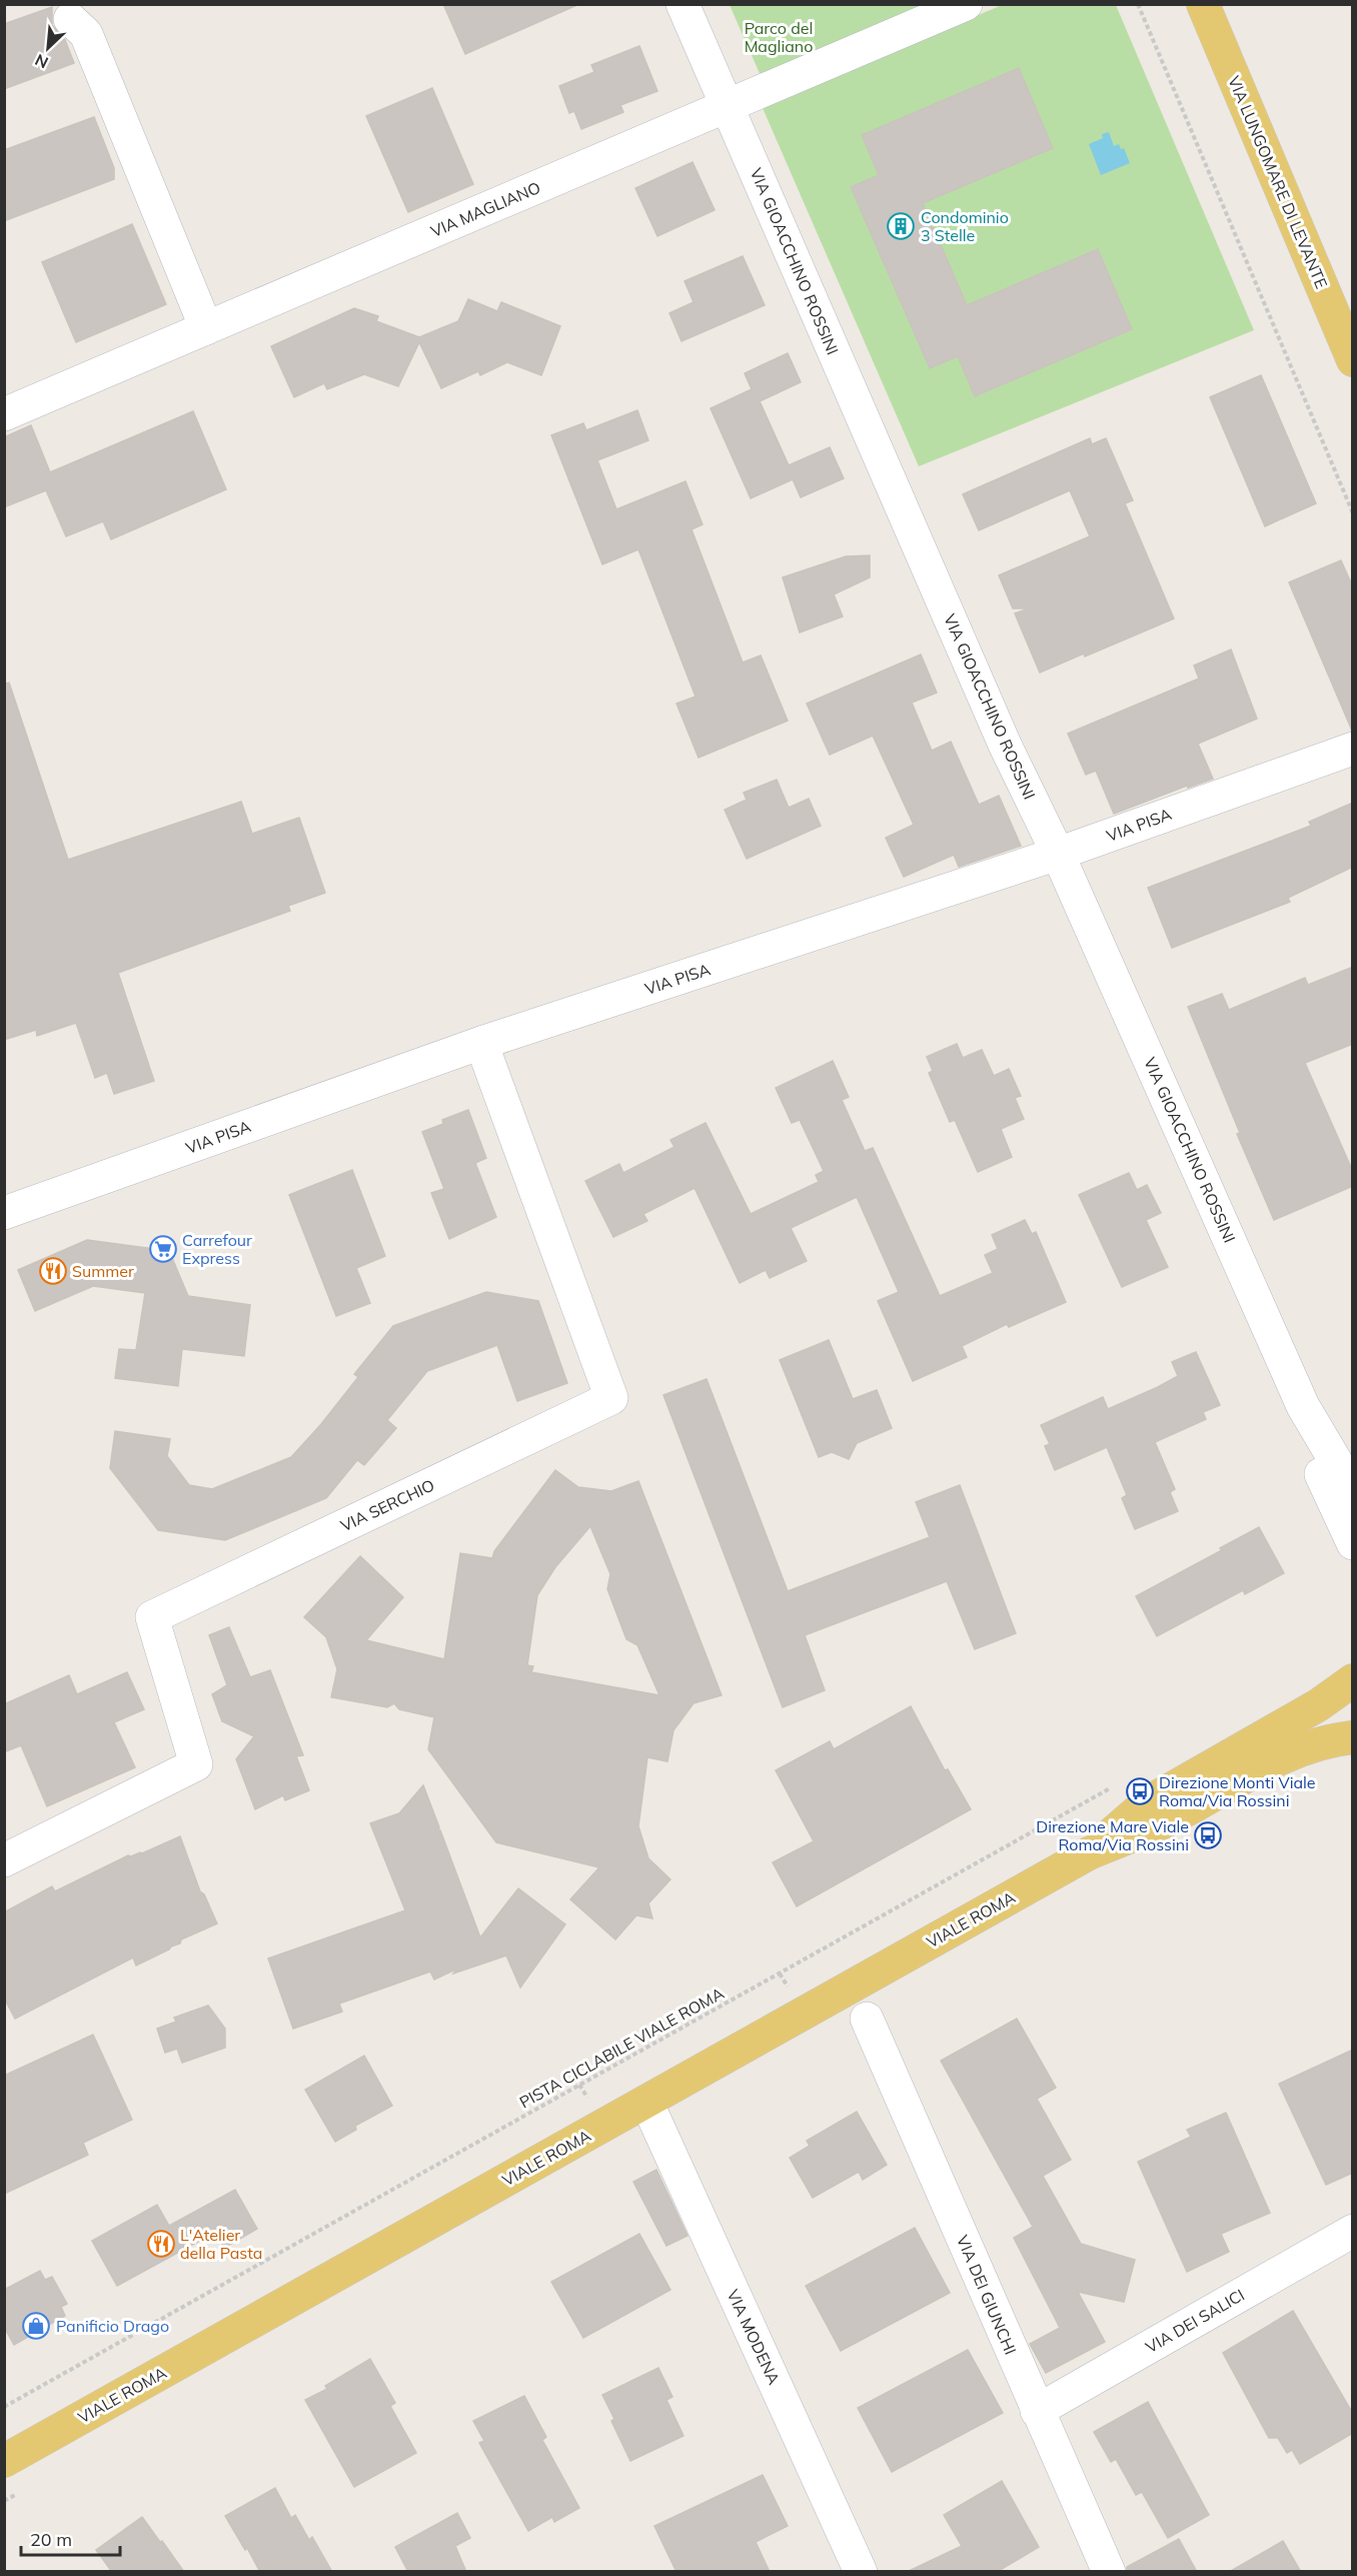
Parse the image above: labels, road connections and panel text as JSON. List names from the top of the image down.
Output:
{
  "streets": {
    "main road": ["VIA LUNGOMARE DI LEVANTE", "VIALE ROMA"],
    "street": [
      "VIA MAGLIANO",
      "VIA GIOACCHINO ROSSINI",
      "VIA PISA",
      "VIA SERCHIO",
      "VIA DEI GIUNCHI",
      "VIA DEI SALICI",
      "VIA MODENA"
    ],
    "path": ["PISTA CICLABILE VIALE ROMA"]
  },
  "crossings": [
    ["VIA MAGLIANO", "VIA GIOACCHINO ROSSINI"],
    ["VIA GIOACCHINO ROSSINI", "VIA PISA"],
    ["VIA PISA", "VIA SERCHIO"],
    ["VIALE ROMA", "VIA MODENA"],
    ["VIA DEI GIUNCHI", "VIA DEI SALICI"]
  ],
  "parks": ["Parco del Magliano"],
  "places": {
    "building": ["Condominio 3 Stelle"],
    "supermarket": ["Carrefour Express"],
    "restaurant": ["Summer", "L'Atelier della Pasta"],
    "bus stop": ["Direzione Monti Viale Roma/Via Rossini", "Direzione Mare Viale Roma/Via Rossini"],
    "shop": ["Panificio Drago"]
  },
  "scale_bar": "20 m",
  "north": "bottom left"
}
